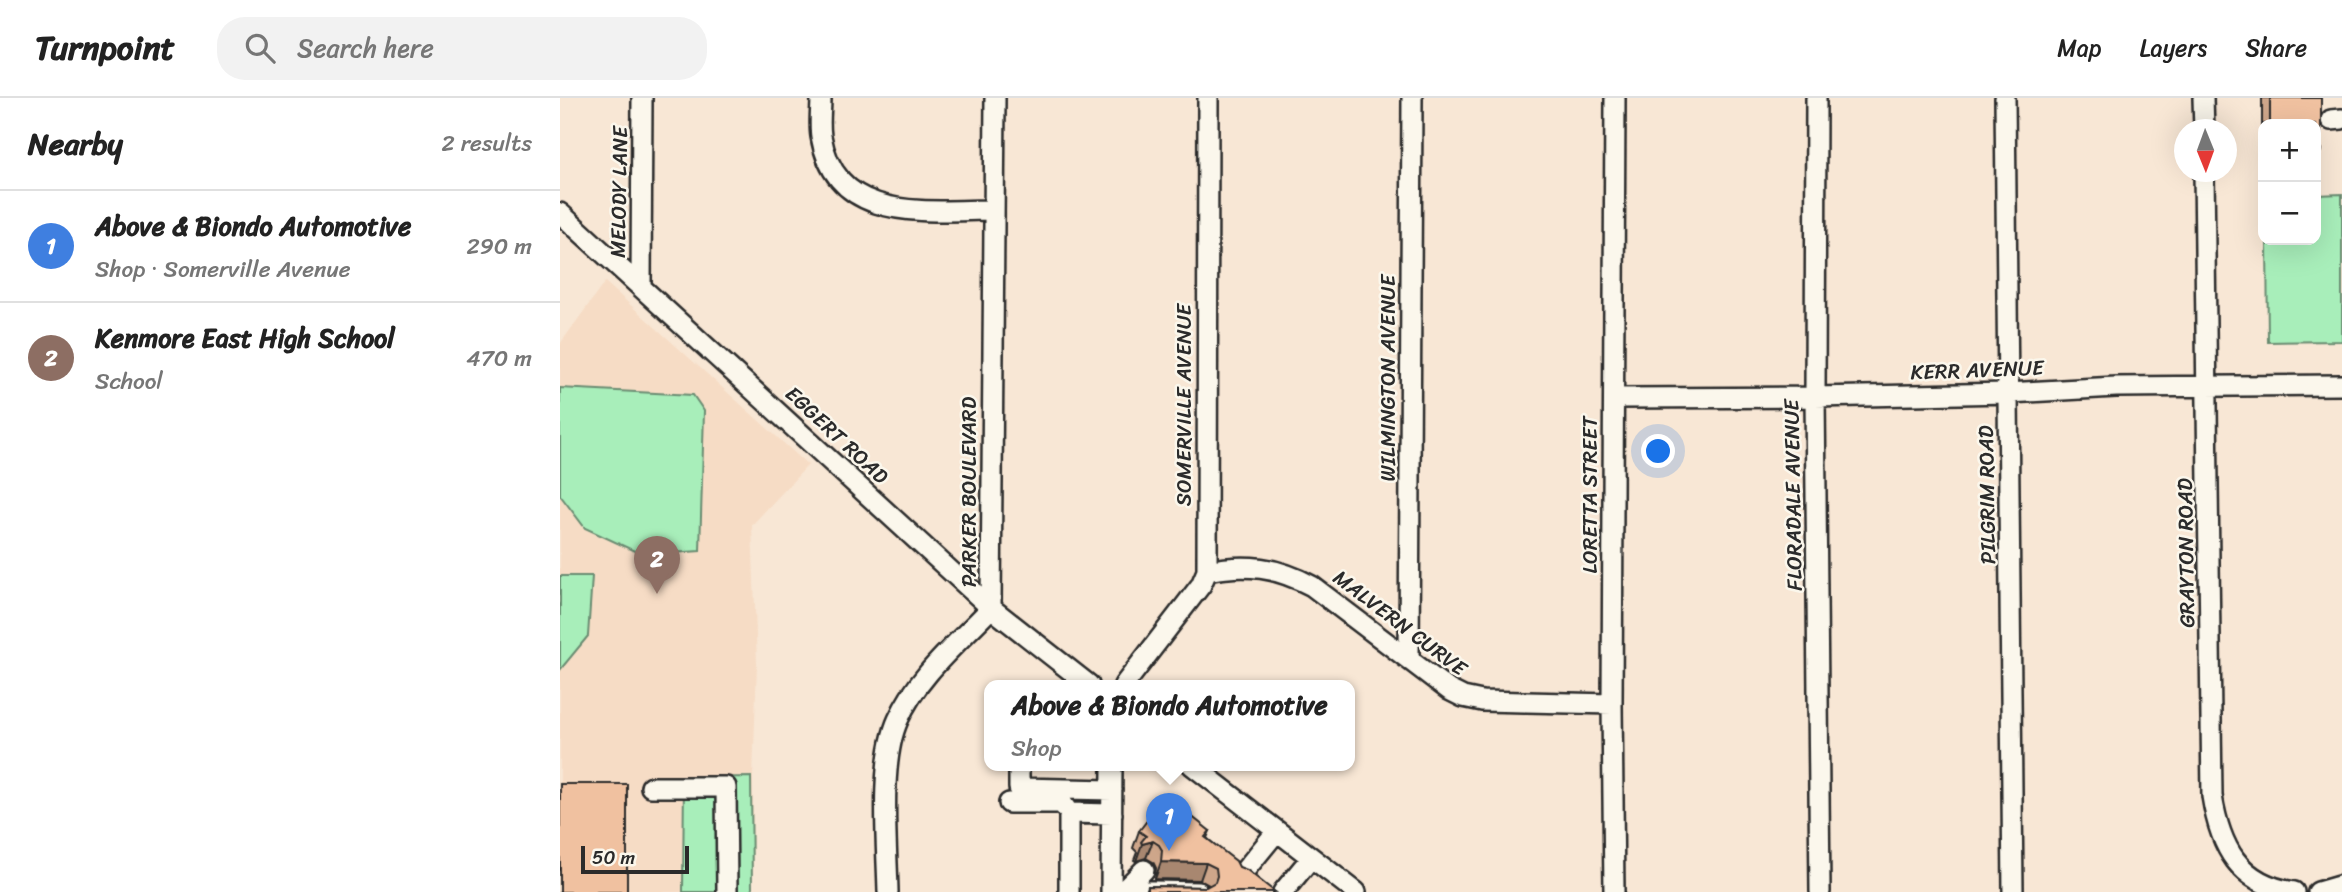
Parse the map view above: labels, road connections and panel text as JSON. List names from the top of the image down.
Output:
{
  "streets": {
    "street": [
      "MELODY LANE",
      "KERR AVENUE",
      "WILMINGTON AVENUE",
      "SOMERVILLE AVENUE",
      "EGGERT ROAD",
      "PARKER BOULEVARD",
      "LORETTA STREET",
      "FLORADALE AVENUE",
      "PILGRIM ROAD",
      "GRAYTON ROAD",
      "MALVERN CURVE"
    ]
  },
  "crossings": [
    ["MELODY LANE", "EGGERT ROAD"],
    ["KERR AVENUE", "LORETTA STREET"],
    ["KERR AVENUE", "FLORADALE AVENUE"],
    ["KERR AVENUE", "PILGRIM ROAD"],
    ["KERR AVENUE", "GRAYTON ROAD"],
    ["WILMINGTON AVENUE", "MALVERN CURVE"],
    ["SOMERVILLE AVENUE", "MALVERN CURVE"],
    ["EGGERT ROAD", "PARKER BOULEVARD"],
    ["LORETTA STREET", "MALVERN CURVE"]
  ],
  "scale_bar": "50 m",
  "north": "bottom",
  "page": {
    "header": "Turnpoint",
    "search": "Search here",
    "nav": ["Map", "Layers", "Share"],
    "heading": ["Nearby", "2 results"],
    "map_buttons": ["+", "−"],
    "list": [
      {
        "mark": "1",
        "name": "Above & Biondo Automotive",
        "note": "Shop · Somerville Avenue",
        "value": "290 m"
      },
      {
        "mark": "2",
        "name": "Kenmore East High School",
        "note": "School",
        "value": "470 m"
      }
    ],
    "pins": ["2", "1"],
    "popup": ["Above & Biondo Automotive", "Shop"],
    "scale": "50 m"
  }
}
